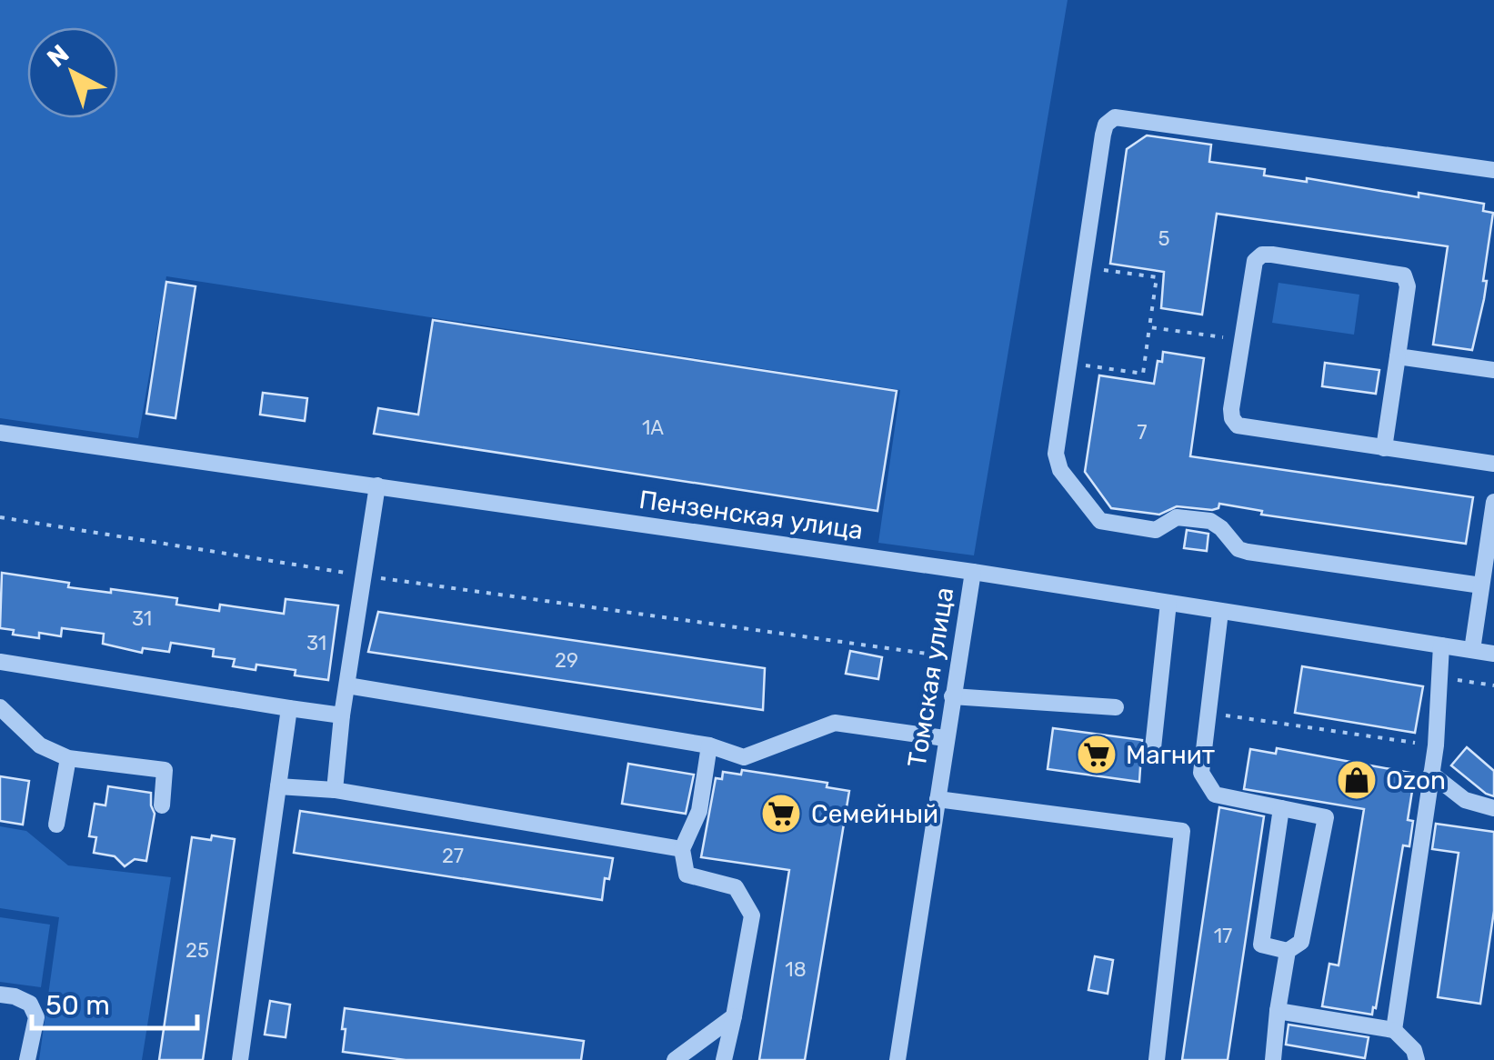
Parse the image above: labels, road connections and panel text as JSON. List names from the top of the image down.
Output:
{
  "streets": {
    "street": ["Пензенская улица", "Томская улица"]
  },
  "crossings": [
    ["Пензенская улица", "Томская улица"]
  ],
  "places": {
    "supermarket": ["Магнит", "Семейный"],
    "shop": ["Ozon"]
  },
  "house_numbers": [
    "5",
    "1А",
    "7",
    "31",
    "31",
    "29",
    "27",
    "17",
    "25",
    "18"
  ],
  "scale_bar": "50 m",
  "north": "top left"
}
